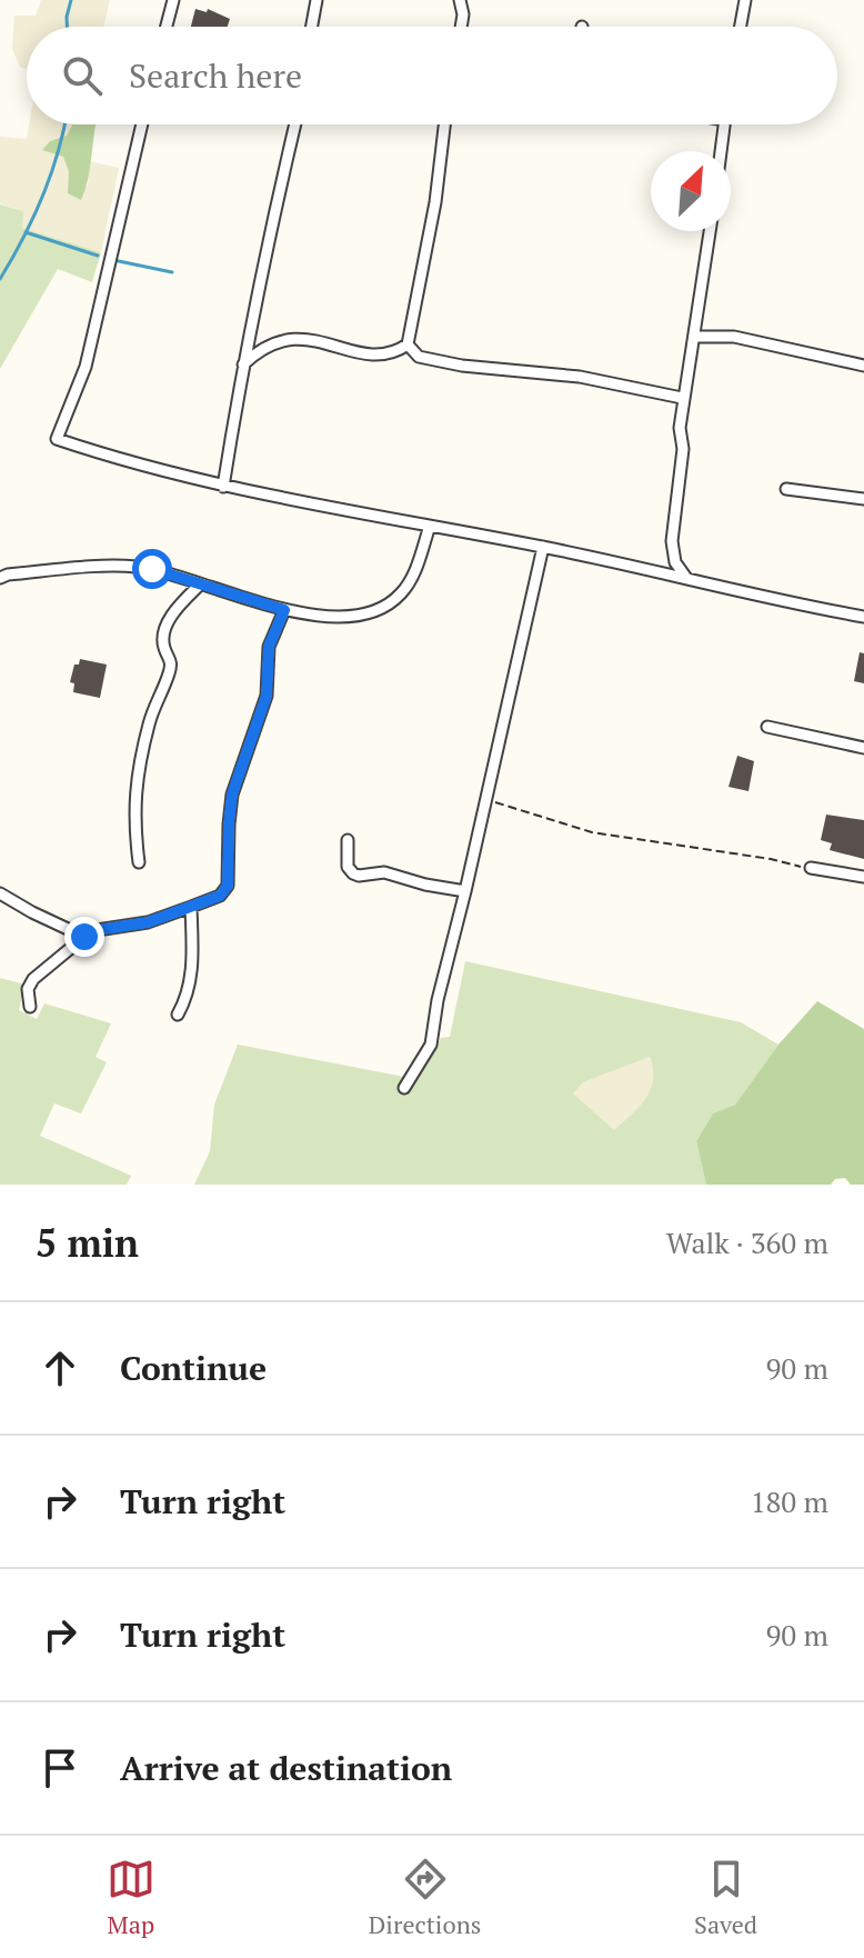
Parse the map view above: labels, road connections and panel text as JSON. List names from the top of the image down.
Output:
{
  "north": "top right",
  "page": {
    "search": "Search here",
    "heading": ["5 min", "Walk · 360 m"],
    "list": [
      ["Continue", "90 m"],
      ["Turn right", "180 m"],
      ["Turn right", "90 m"],
      "Arrive at destination"
    ],
    "nav": ["Map", "Directions", "Saved"]
  }
}
